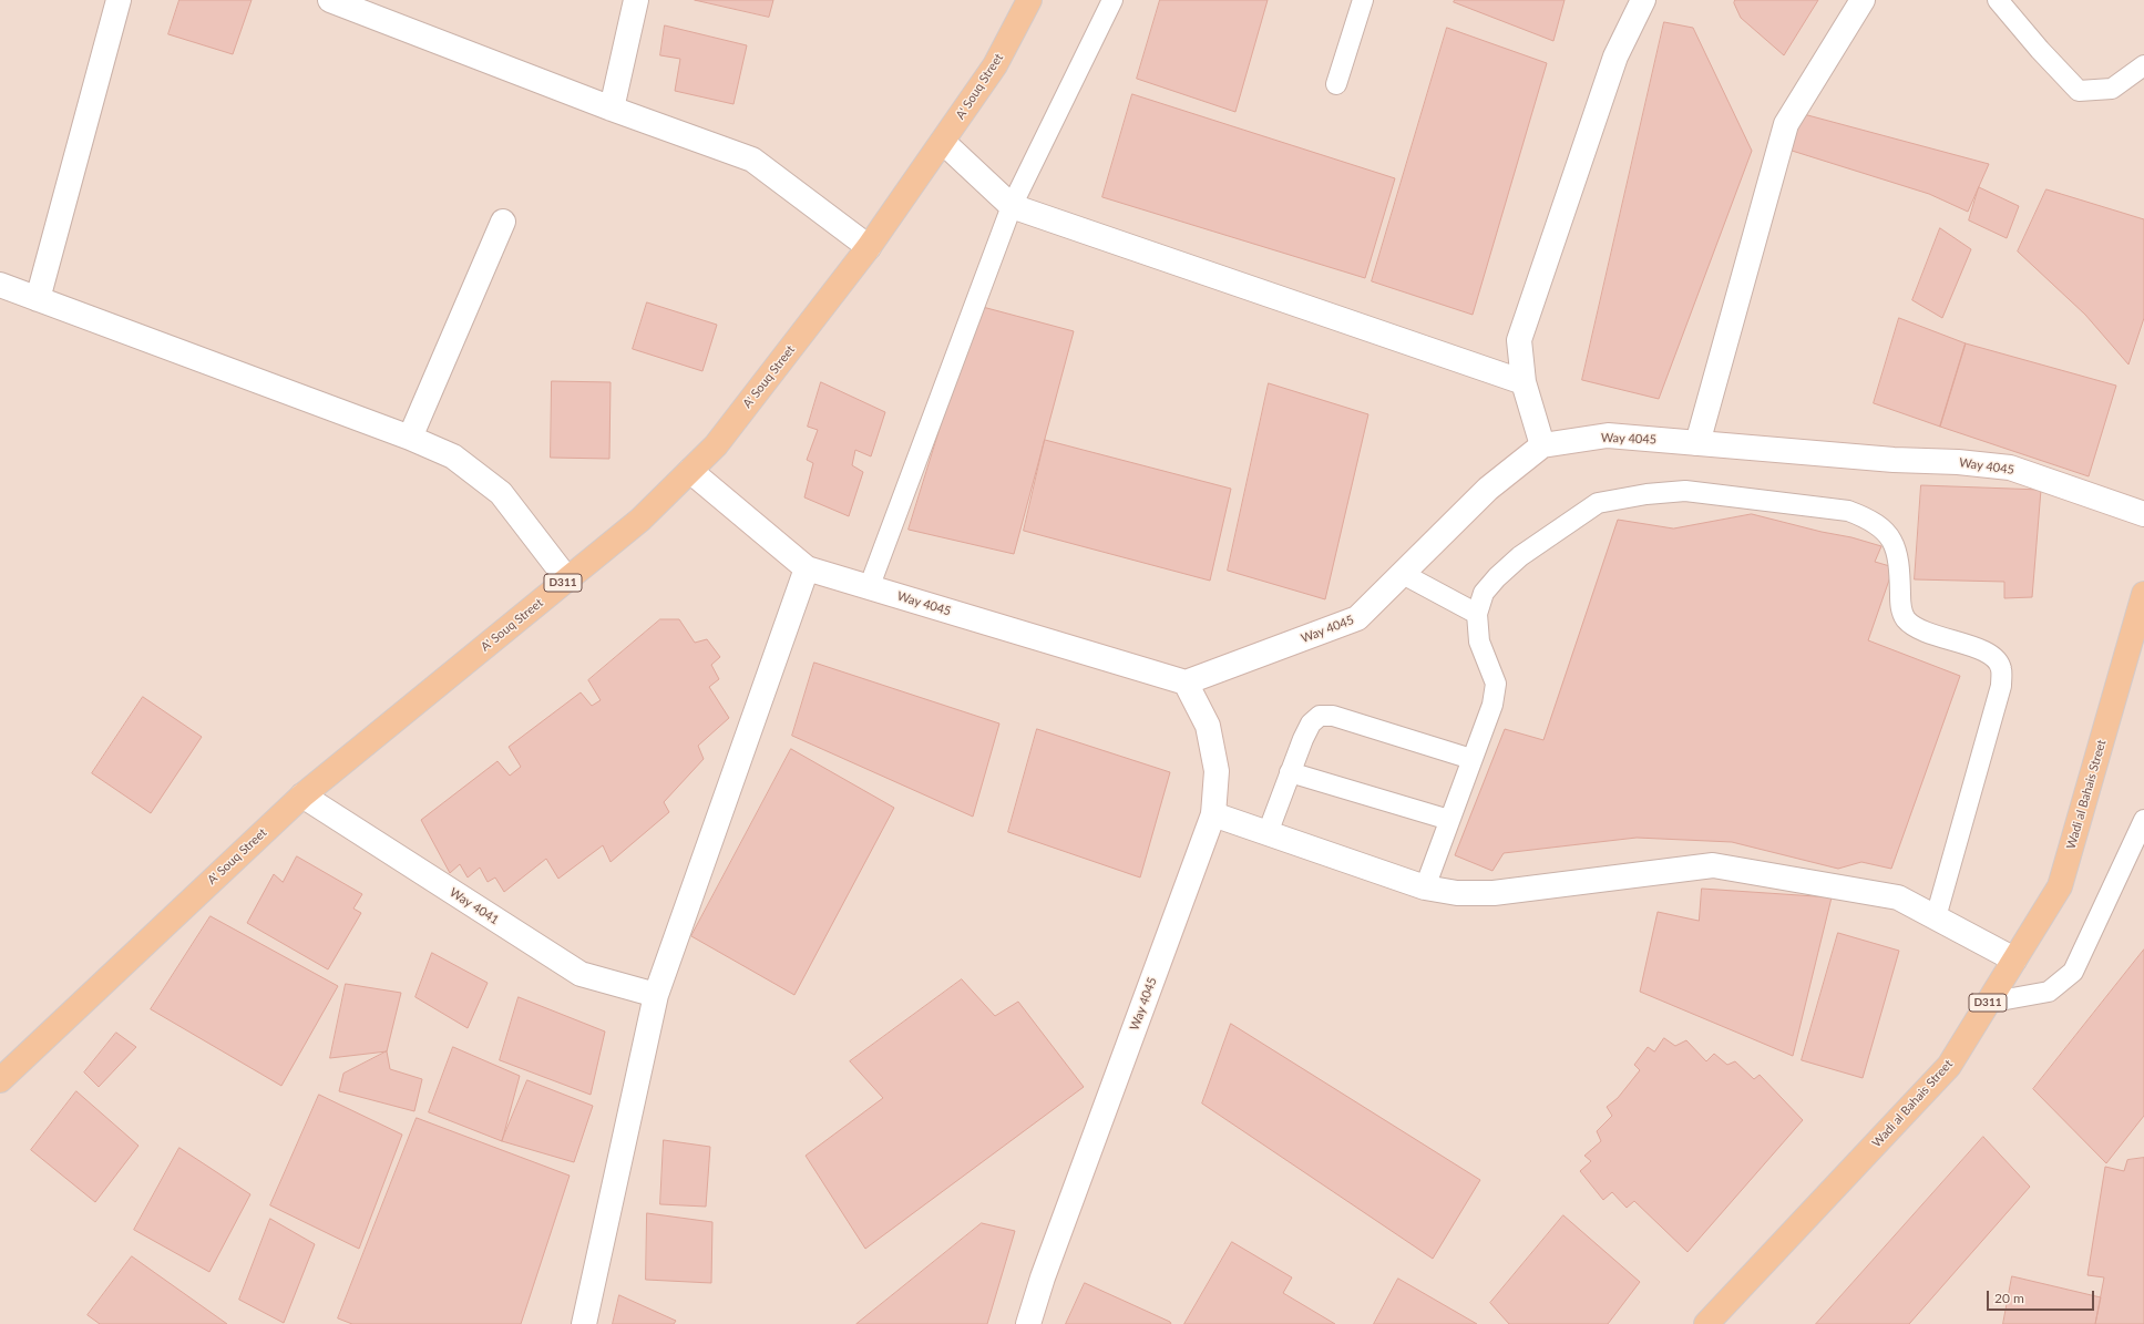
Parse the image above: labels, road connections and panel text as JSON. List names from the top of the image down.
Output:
{
  "streets": {
    "main road": ["A' Souq Street", "D311", "Wadi al Bahais Street"],
    "street": ["Way 4045", "Way 4041"]
  },
  "crossings": [
    ["A' Souq Street", "Way 4045"],
    ["A' Souq Street", "Way 4041"]
  ],
  "scale_bar": "20 m"
}
